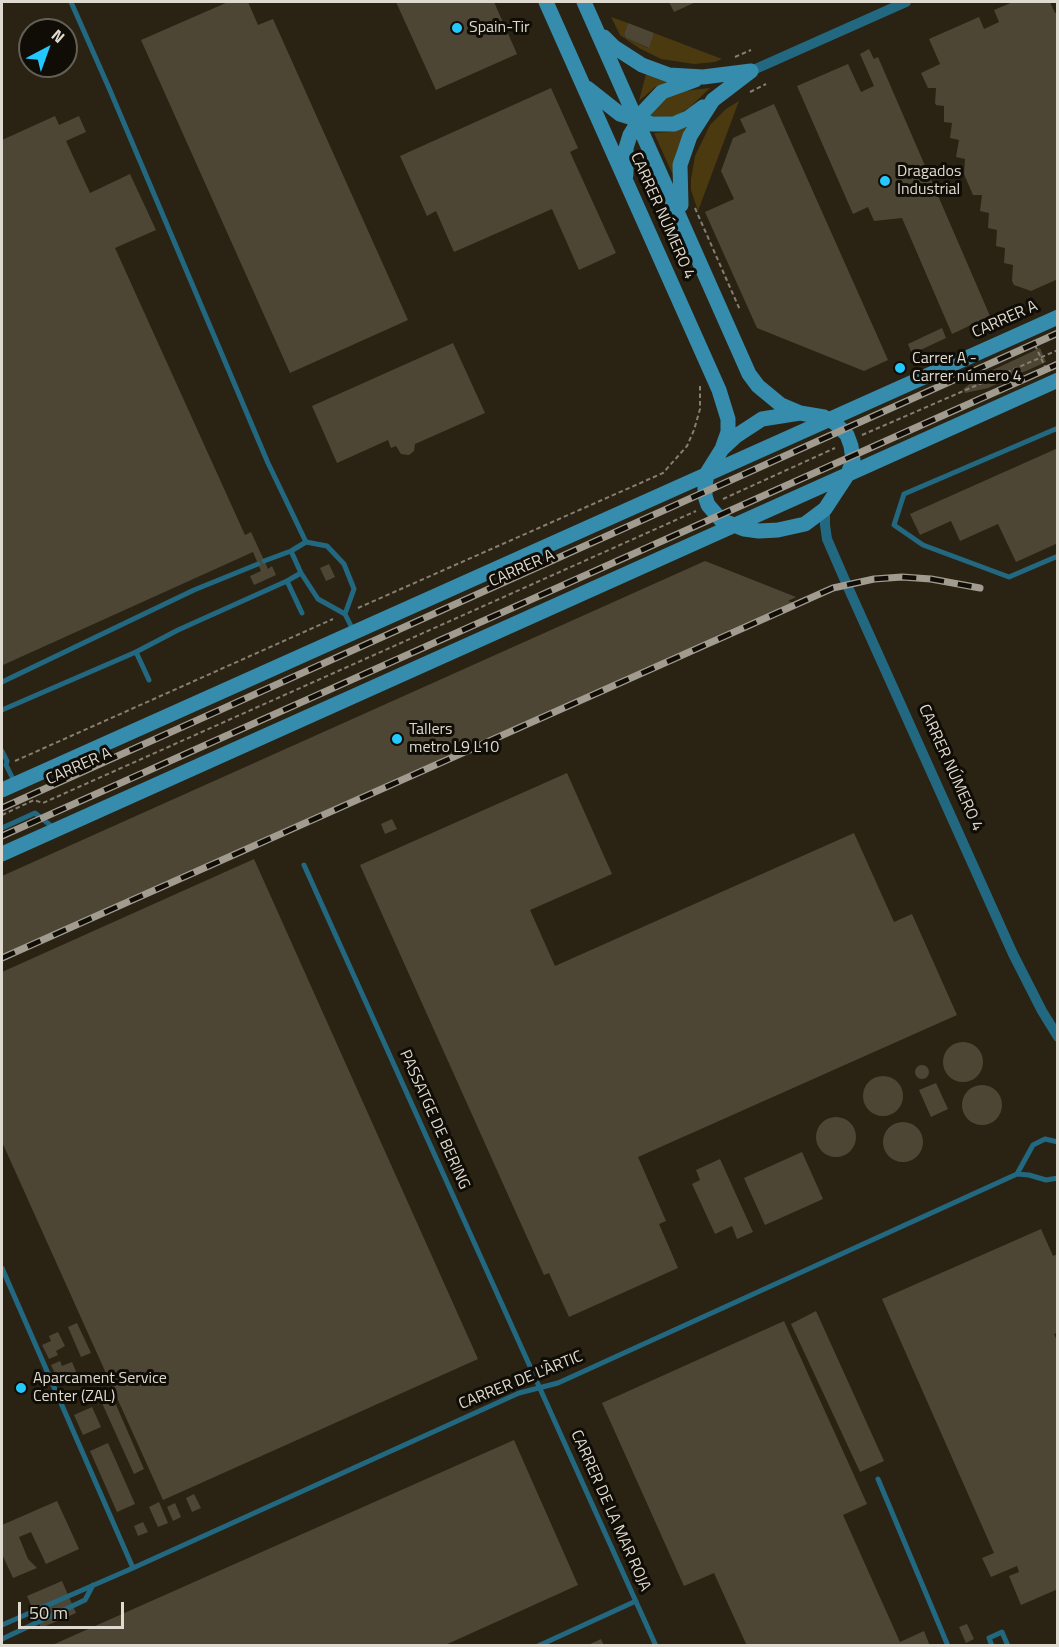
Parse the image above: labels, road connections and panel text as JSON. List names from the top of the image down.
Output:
{
  "streets": {
    "main road": ["CARRER NÚMERO 4", "CARRER A"],
    "lane": ["PASSATGE DE BERING", "CARRER DE L'ÀRTIC", "CARRER DE LA MAR ROJA"]
  },
  "crossings": [
    ["PASSATGE DE BERING", "CARRER DE L'ÀRTIC"],
    ["PASSATGE DE BERING", "CARRER DE LA MAR ROJA"],
    ["CARRER DE L'ÀRTIC", "CARRER DE LA MAR ROJA"]
  ],
  "places": [
    "Spain-Tir",
    "Dragados Industrial",
    "Carrer A - Carrer número 4",
    "Tallers metro L9 L10",
    "Aparcament Service Center (ZAL)"
  ],
  "scale_bar": "50 m",
  "north": "top right"
}
